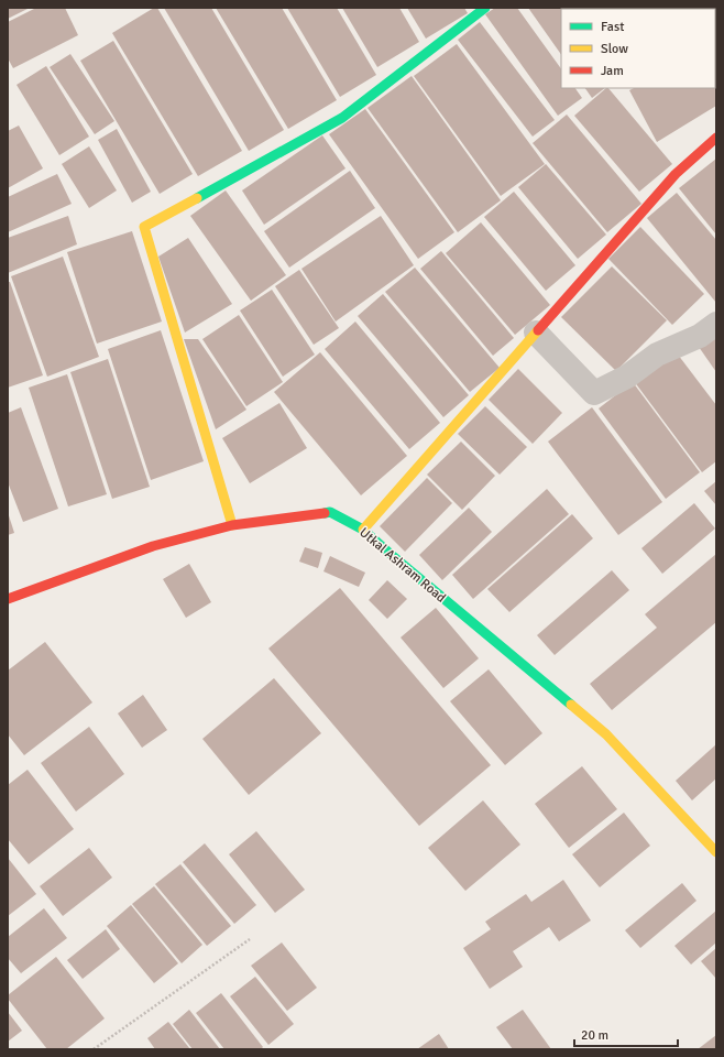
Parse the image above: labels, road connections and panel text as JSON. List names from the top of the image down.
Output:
{
  "streets": {
    "street": ["Utkal Ashram Road"]
  },
  "legend": ["Fast", "Slow", "Jam"],
  "scale_bar": "20 m"
}
